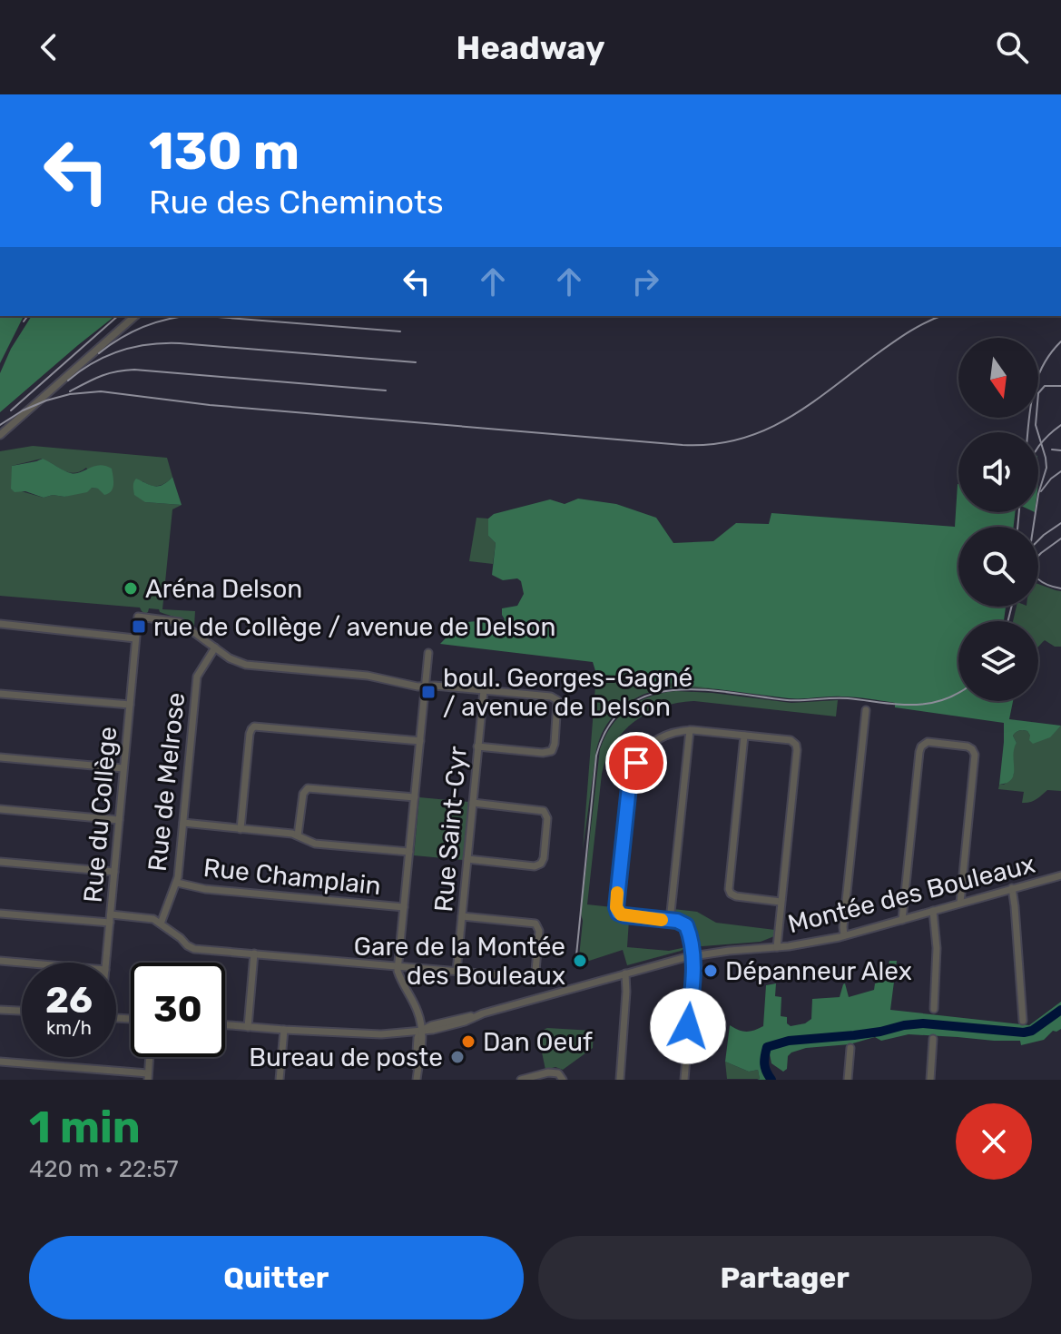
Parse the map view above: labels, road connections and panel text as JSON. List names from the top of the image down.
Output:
{
  "streets": {
    "street": [
      "Rue de Melrose",
      "Rue du Collège",
      "Rue Saint-Cyr",
      "Rue Champlain",
      "Montée des Bouleaux"
    ]
  },
  "crossings": [
    ["Rue de Melrose", "Rue du Collège"],
    ["Rue de Melrose", "Rue Champlain"]
  ],
  "places": {
    "other": [
      "Aréna Delson",
      "Gare de la Montée des Bouleaux",
      "Dépanneur Alex",
      "Dan Oeuf",
      "Bureau de poste"
    ],
    "transit": ["rue de Collège / avenue de Delson", "boul. Georges-Gagné / avenue de Delson"]
  },
  "north": "bottom",
  "page": {
    "header": "Headway",
    "turn": ["130 m", "Rue des Cheminots"],
    "speed": "26 km/h",
    "limit": "30",
    "heading": ["1 min", "420 m · 22:57"],
    "buttons": ["Quitter", "Partager"]
  }
}
